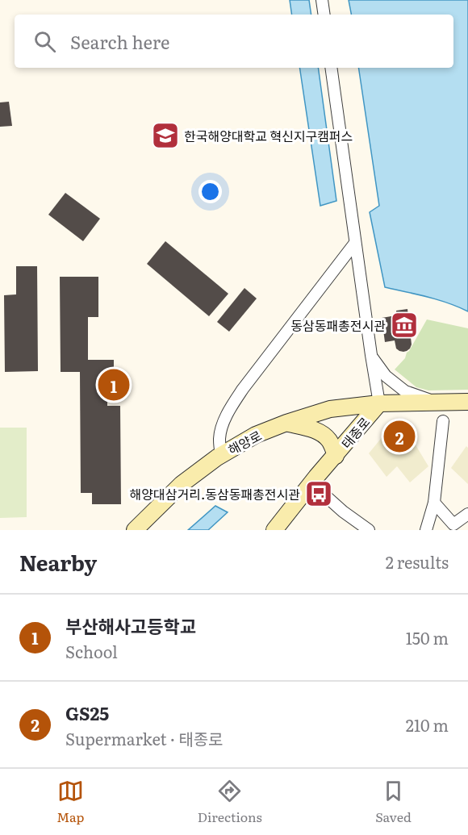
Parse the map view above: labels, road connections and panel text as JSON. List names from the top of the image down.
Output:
{
  "streets": {
    "main road": ["태종로", "해양로"]
  },
  "crossings": [
    ["태종로", "해양로"]
  ],
  "places": {
    "school or university": ["한국해양대학교 혁신지구캠퍼스"],
    "museum": ["동삼동패총전시관"],
    "bus stop": ["해양대삼거리.동삼동패총전시관"]
  },
  "page": {
    "search": "Search here",
    "pins": ["1", "2"],
    "heading": ["Nearby", "2 results"],
    "list": [
      {
        "mark": "1",
        "name": "부산해사고등학교",
        "note": "School",
        "value": "150 m"
      },
      {
        "mark": "2",
        "name": "GS25",
        "note": "Supermarket · 태종로",
        "value": "210 m"
      }
    ],
    "nav": ["Map", "Directions", "Saved"]
  }
}
